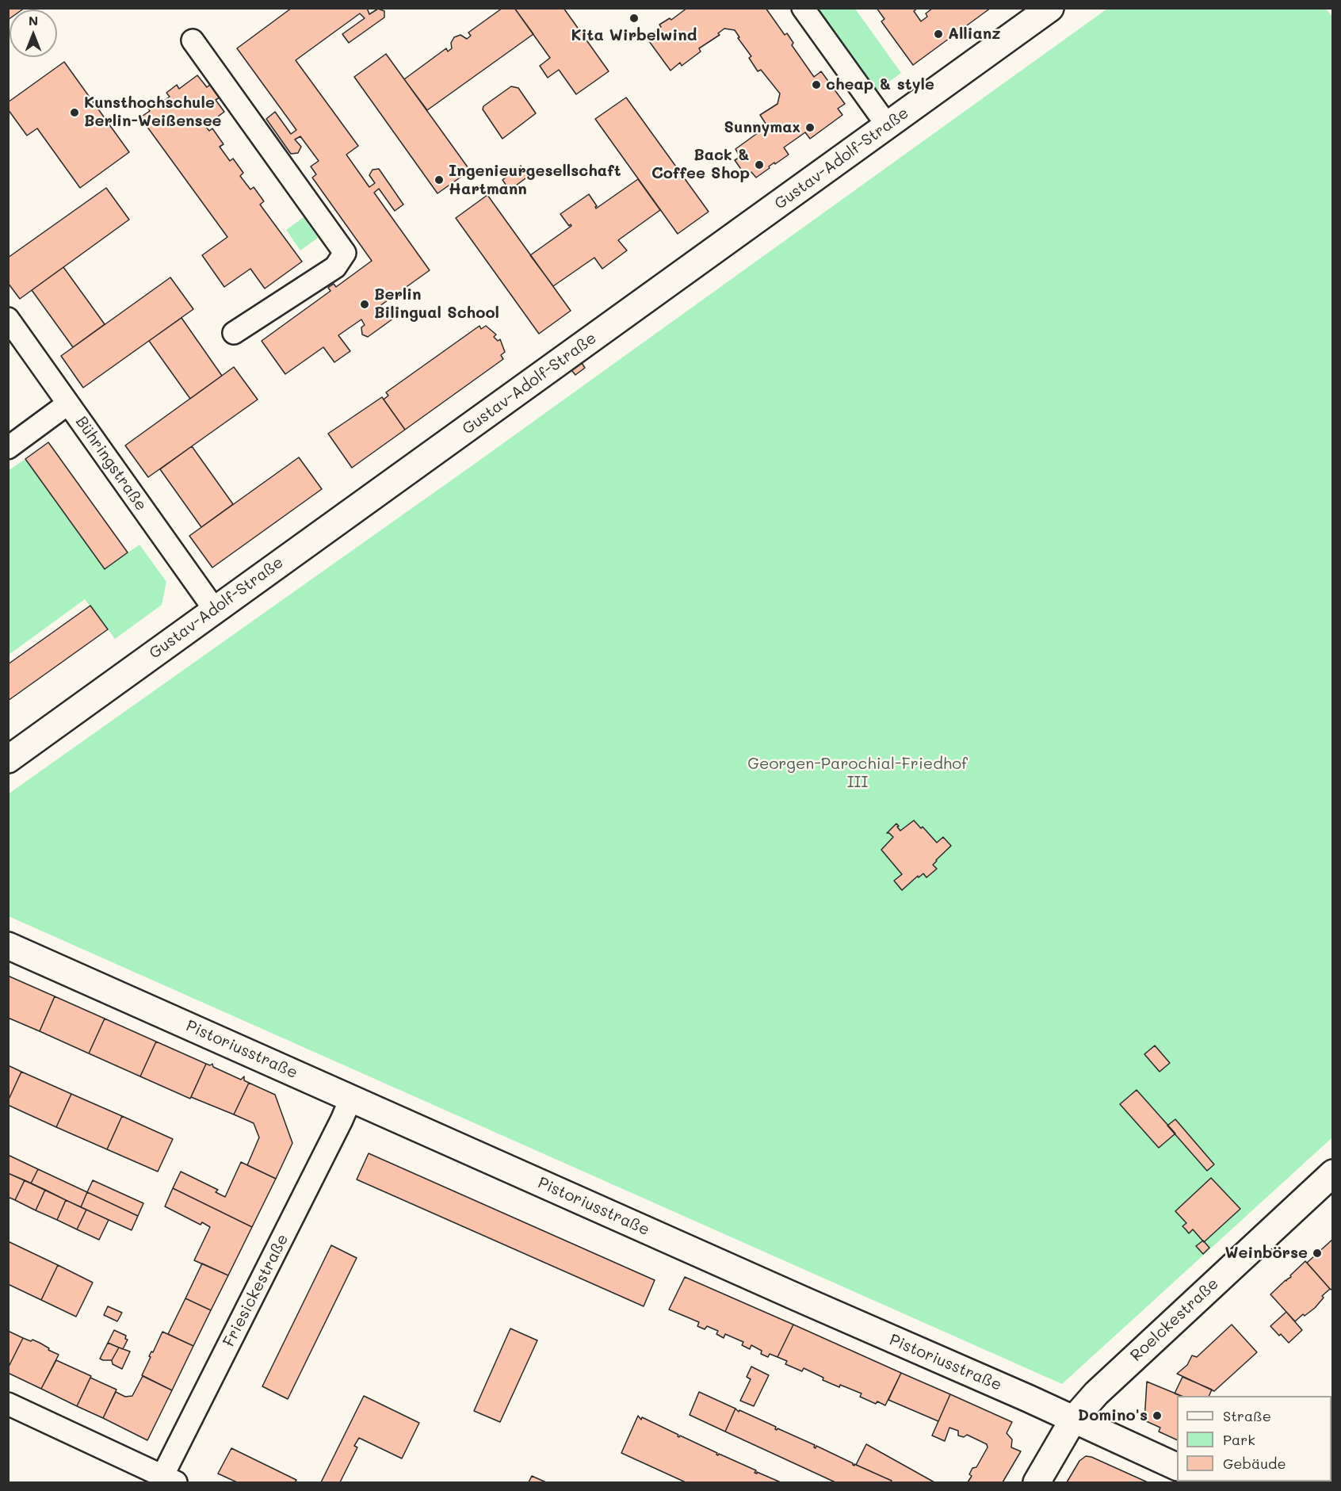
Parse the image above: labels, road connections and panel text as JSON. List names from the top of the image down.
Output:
{
  "streets": {
    "street": [
      "Gustav-Adolf-Straße",
      "Bühringstraße",
      "Pistoriusstraße",
      "Friesickestraße",
      "Roelckestraße"
    ]
  },
  "crossings": [
    ["Gustav-Adolf-Straße", "Bühringstraße"],
    ["Pistoriusstraße", "Friesickestraße"],
    ["Pistoriusstraße", "Roelckestraße"]
  ],
  "parks": ["Georgen-Parochial-Friedhof III"],
  "places": [
    "Kita Wirbelwind",
    "Allianz",
    "cheap & style",
    "Kunsthochschule Berlin-Weißensee",
    "Sunnymax",
    "Back & Coffee Shop",
    "Ingenieurgesellschaft Hartmann",
    "Berlin Bilingual School",
    "Weinbörse",
    "Domino's"
  ],
  "legend": ["Straße", "Park", "Gebäude"],
  "north": "top"
}
